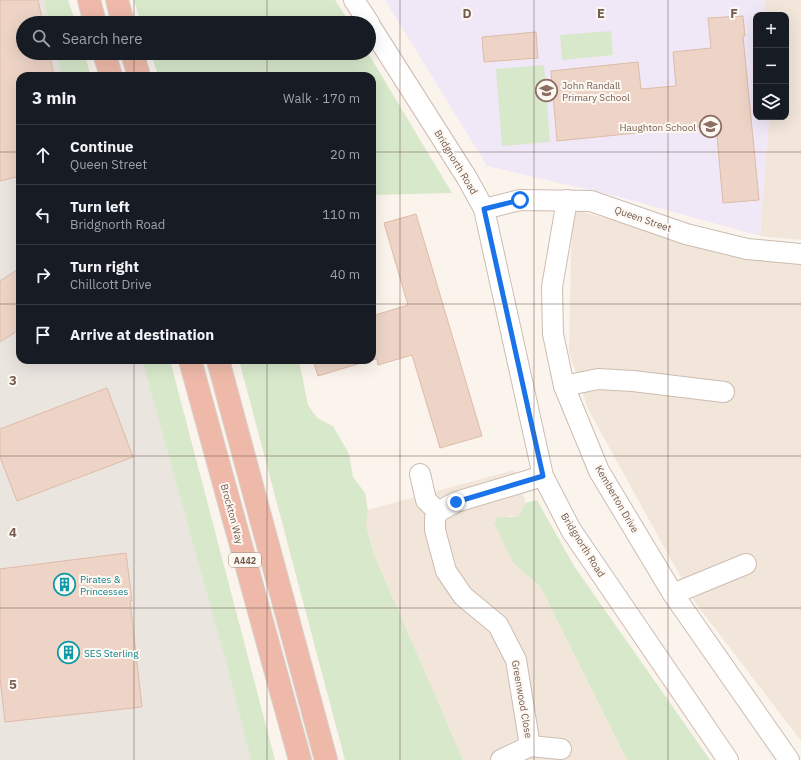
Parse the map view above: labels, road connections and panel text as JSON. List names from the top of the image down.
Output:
{
  "streets": {
    "highway": ["Brockton Way", "A442"],
    "street": [
      "Bridgnorth Road",
      "Queen Street",
      "Kemberton Drive",
      "Greenwood Close"
    ]
  },
  "crossings": [
    ["Bridgnorth Road", "Queen Street"],
    ["Queen Street", "Kemberton Drive"]
  ],
  "places": {
    "school or university": ["John Randall Primary School", "Haughton School"],
    "building": ["Pirates & Princesses", "SES Sterling"]
  },
  "page": {
    "map_buttons": ["+", "−"],
    "search": "Search here",
    "heading": ["3 min", "Walk · 170 m"],
    "list": [
      ["Continue", "Queen Street", "20 m"],
      ["Turn left", "Bridgnorth Road", "110 m"],
      ["Turn right", "Chillcott Drive", "40 m"],
      "Arrive at destination"
    ]
  },
  "grid": {
    "columns": ["D", "E", "F"],
    "rows": ["3", "4", "5"]
  }
}
